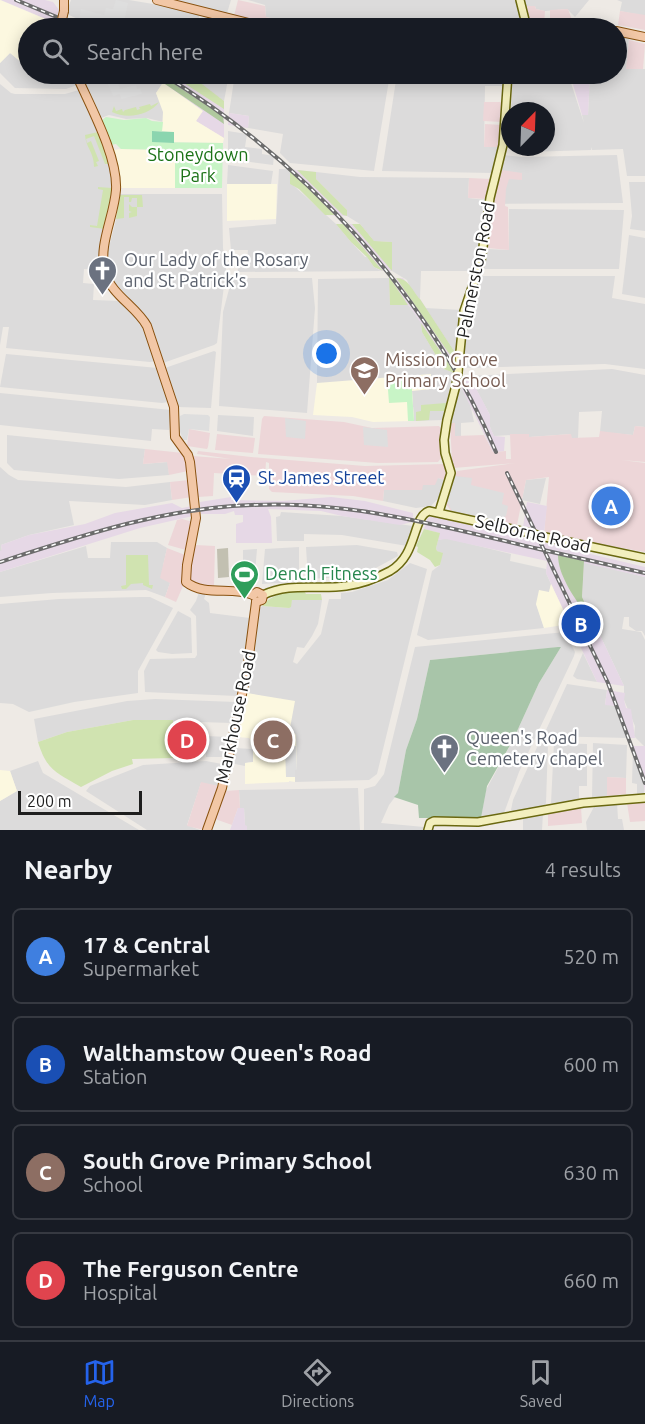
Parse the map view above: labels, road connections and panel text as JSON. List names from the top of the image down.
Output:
{
  "streets": {
    "main road": ["Markhouse Road"],
    "street": ["Palmerston Road", "Selborne Road"]
  },
  "crossings": [
    ["Palmerston Road", "Selborne Road"]
  ],
  "parks": ["Stoneydown Park"],
  "places": {
    "church": ["Our Lady of the Rosary and St Patrick's", "Queen's Road Cemetery chapel"],
    "school or university": ["Mission Grove Primary School"],
    "station": ["St James Street"],
    "sports": ["Dench Fitness"]
  },
  "scale_bar": "200 m",
  "north": "top right",
  "page": {
    "search": "Search here",
    "pins": [
      "A",
      "B",
      "C",
      "D"
    ],
    "scale": "200 m",
    "heading": ["Nearby", "4 results"],
    "list": [
      {
        "mark": "A",
        "name": "17 & Central",
        "note": "Supermarket",
        "value": "520 m"
      },
      {
        "mark": "B",
        "name": "Walthamstow Queen's Road",
        "note": "Station",
        "value": "600 m"
      },
      {
        "mark": "C",
        "name": "South Grove Primary School",
        "note": "School",
        "value": "630 m"
      },
      {
        "mark": "D",
        "name": "The Ferguson Centre",
        "note": "Hospital",
        "value": "660 m"
      }
    ],
    "nav": ["Map", "Directions", "Saved"]
  }
}
